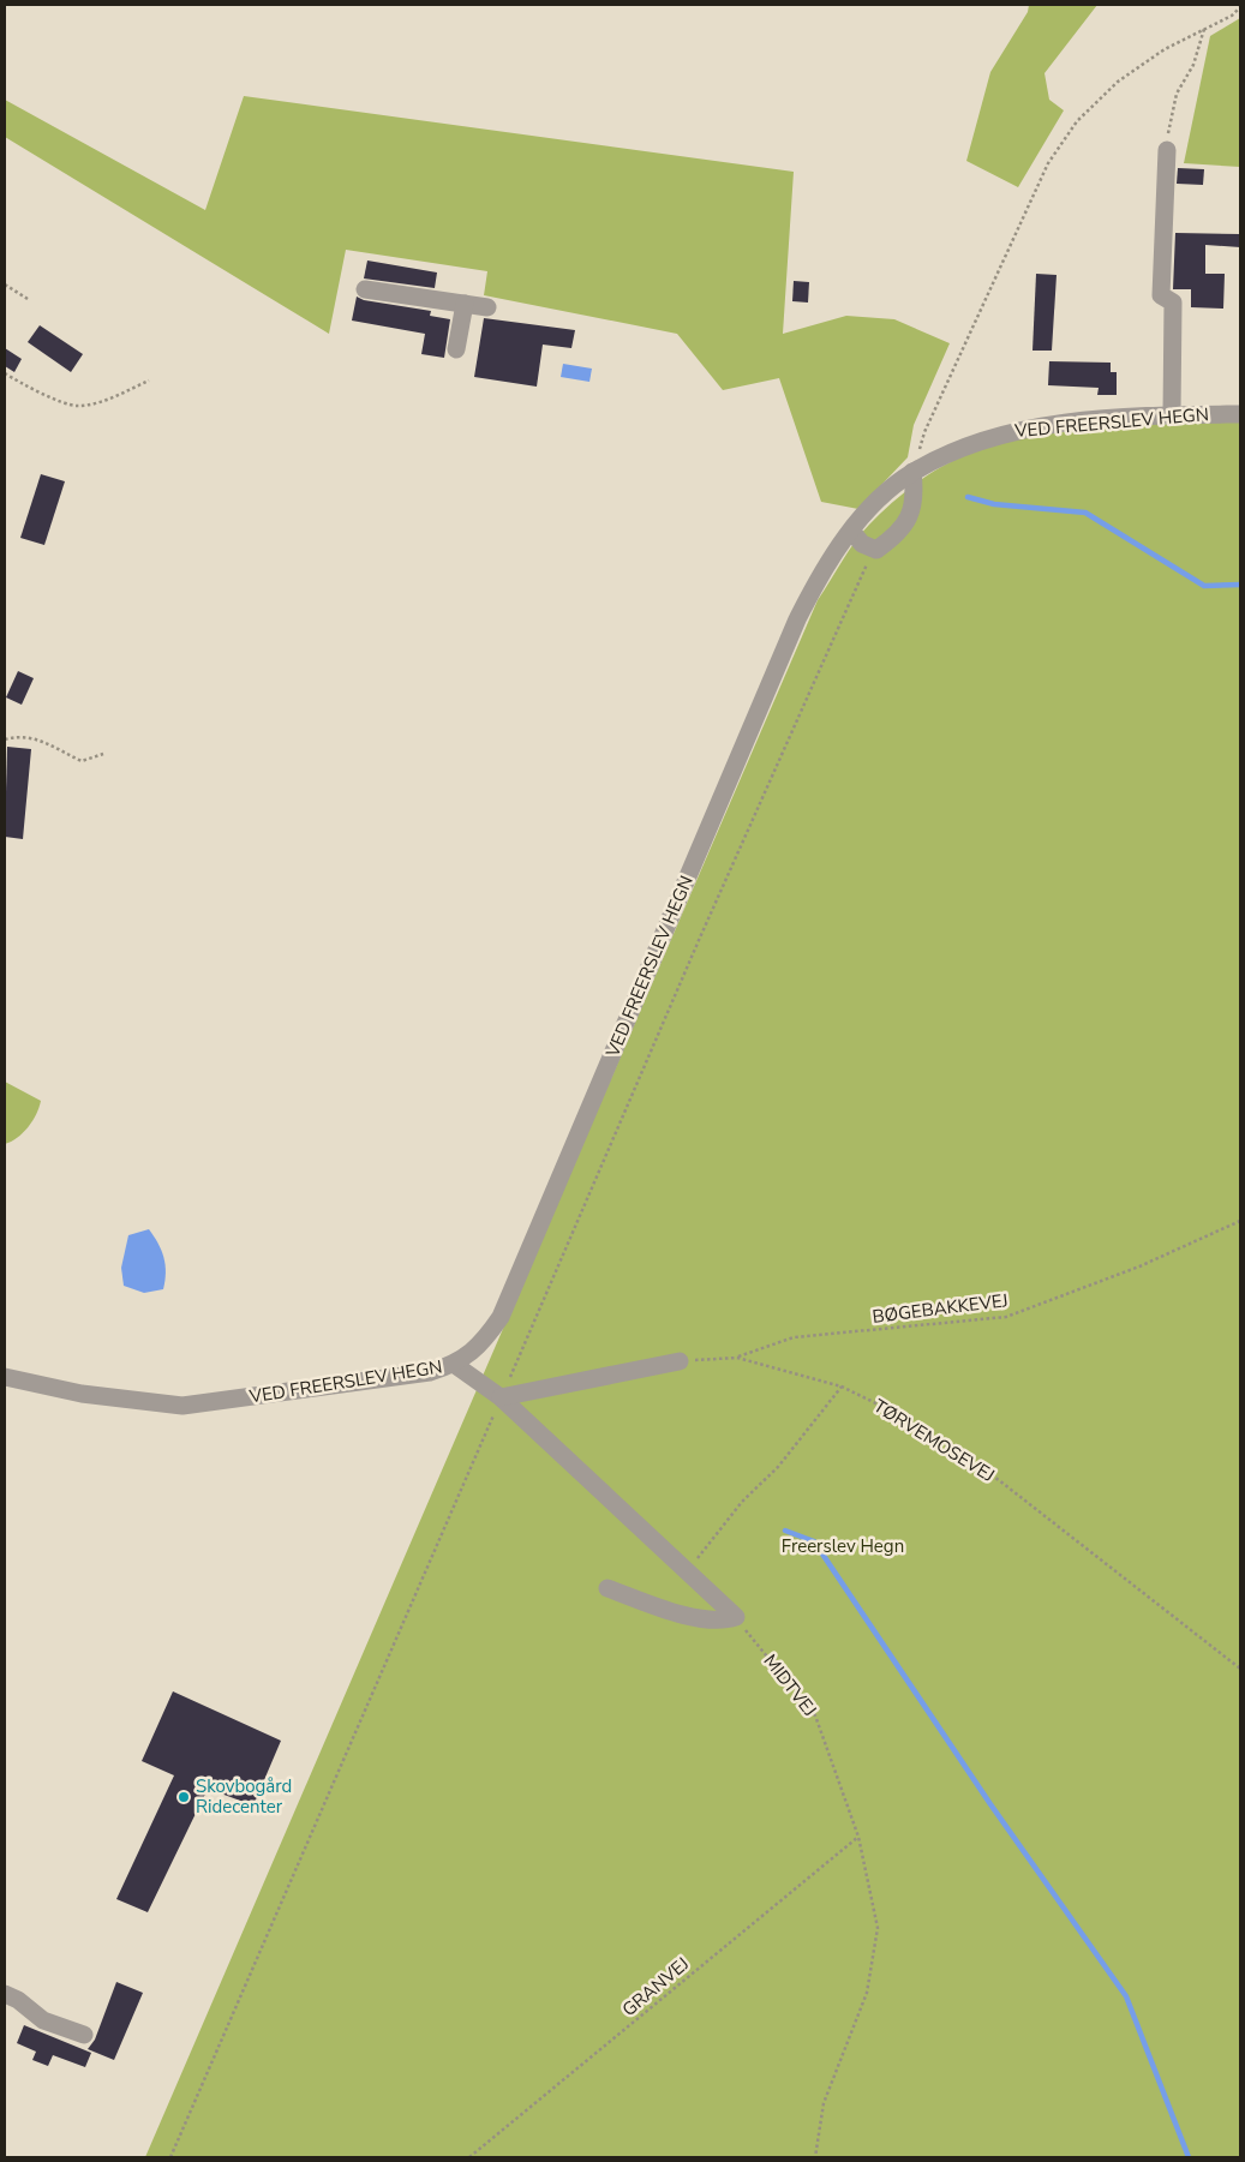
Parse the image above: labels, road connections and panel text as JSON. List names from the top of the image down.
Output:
{
  "streets": {
    "street": ["VED FREERSLEV HEGN"],
    "path": [
      "BØGEBAKKEVEJ",
      "TØRVEMOSEVEJ",
      "MIDTVEJ",
      "GRANVEJ"
    ]
  },
  "crossings": [
    ["BØGEBAKKEVEJ", "TØRVEMOSEVEJ"],
    ["MIDTVEJ", "GRANVEJ"]
  ],
  "parks": ["Freerslev Hegn"],
  "places": ["Skovbogård Ridecenter"]
}
